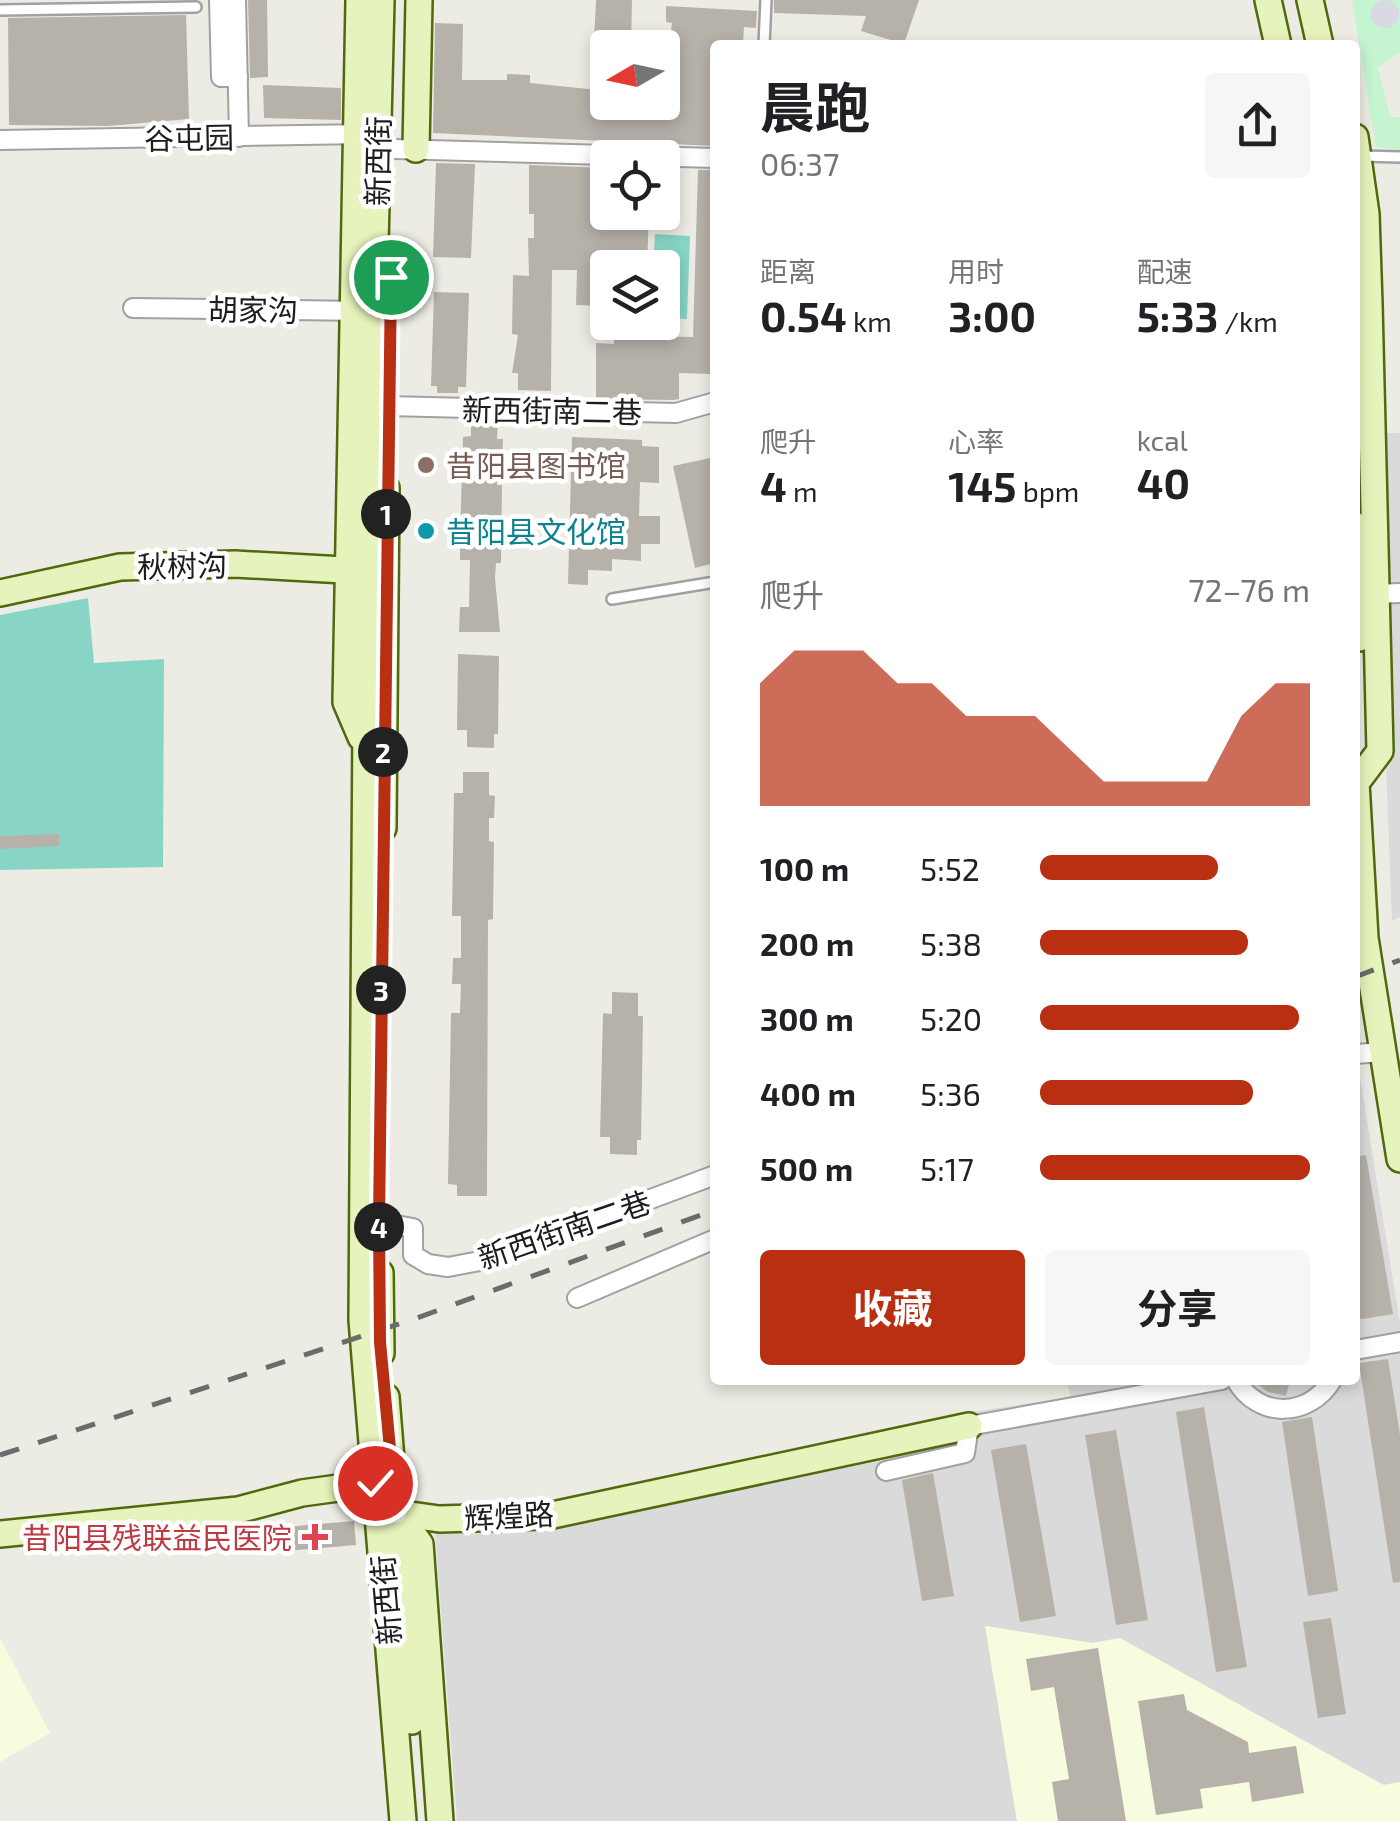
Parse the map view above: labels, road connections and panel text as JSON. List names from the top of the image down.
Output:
{
  "streets": {
    "main road": ["新西街", "秋树沟", "辉煌路"],
    "street": ["谷屯园", "胡家沟", "新西街南二巷"]
  },
  "crossings": [
    ["谷屯园", "新西街"],
    ["新西街", "胡家沟"],
    ["新西街", "新西街南二巷"],
    ["新西街", "秋树沟"],
    ["新西街", "辉煌路"]
  ],
  "places": {
    "other": ["昔阳县图书馆", "昔阳县文化馆"],
    "health": ["昔阳县残联益民医院"]
  },
  "north": "left",
  "page": {
    "heading": ["晨跑", "06:37"],
    "stats": [
      ["距离", "0.54 km"],
      ["用时", "3:00"],
      ["配速", "5:33 /km"],
      ["爬升", "4 m"],
      ["心率", "145 bpm"],
      ["kcal", "40"]
    ],
    "pins": [
      "1",
      "2",
      "3",
      "4"
    ],
    "chart": ["爬升", "72–76 m"],
    "list": [
      {
        "name": "100 m",
        "note": "5:52"
      },
      {
        "name": "200 m",
        "note": "5:38"
      },
      {
        "name": "300 m",
        "note": "5:20"
      },
      {
        "name": "400 m",
        "note": "5:36"
      },
      {
        "name": "500 m",
        "note": "5:17"
      }
    ],
    "buttons": ["收藏", "分享"]
  }
}
